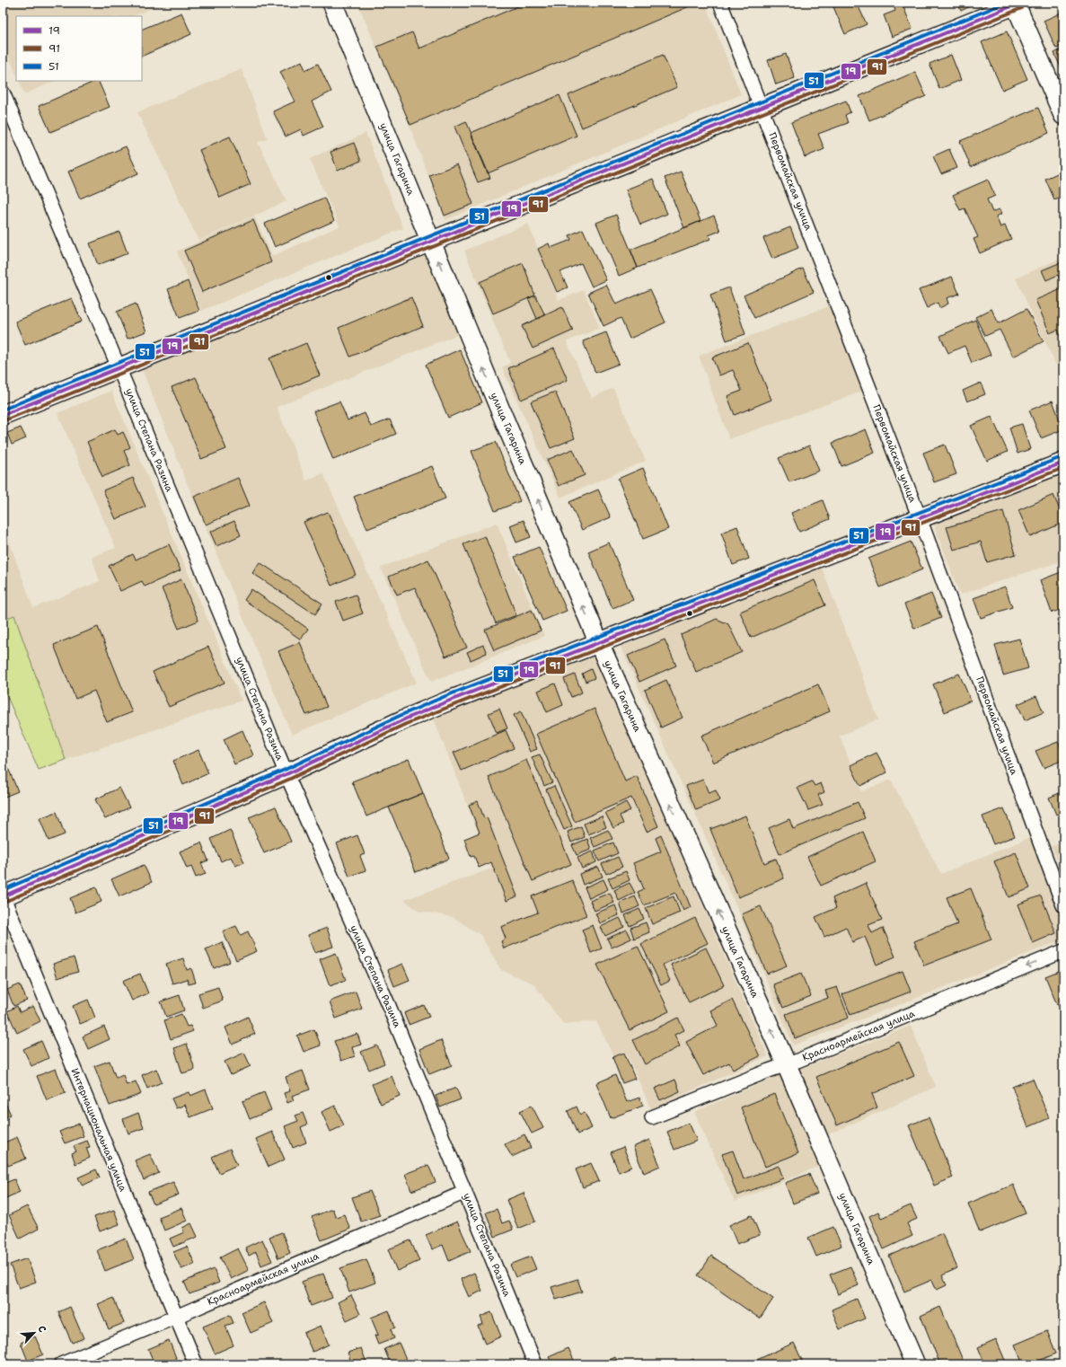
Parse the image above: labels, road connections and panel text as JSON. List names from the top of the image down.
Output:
{
  "streets": {
    "main road": ["улица Гагарина"],
    "street": [
      "Первомайская улица",
      "улица Степана Разина",
      "Красноармейская улица",
      "Интернациональная улица"
    ]
  },
  "crossings": [
    ["улица Гагарина", "Красноармейская улица"],
    ["улица Степана Разина", "Красноармейская улица"],
    ["Красноармейская улица", "Интернациональная улица"]
  ],
  "one_way": ["улица Гагарина"],
  "lines": ["transit line 19", "transit line 51", "transit line 91"],
  "legend": ["19", "91", "51"],
  "north": "top right"
}
